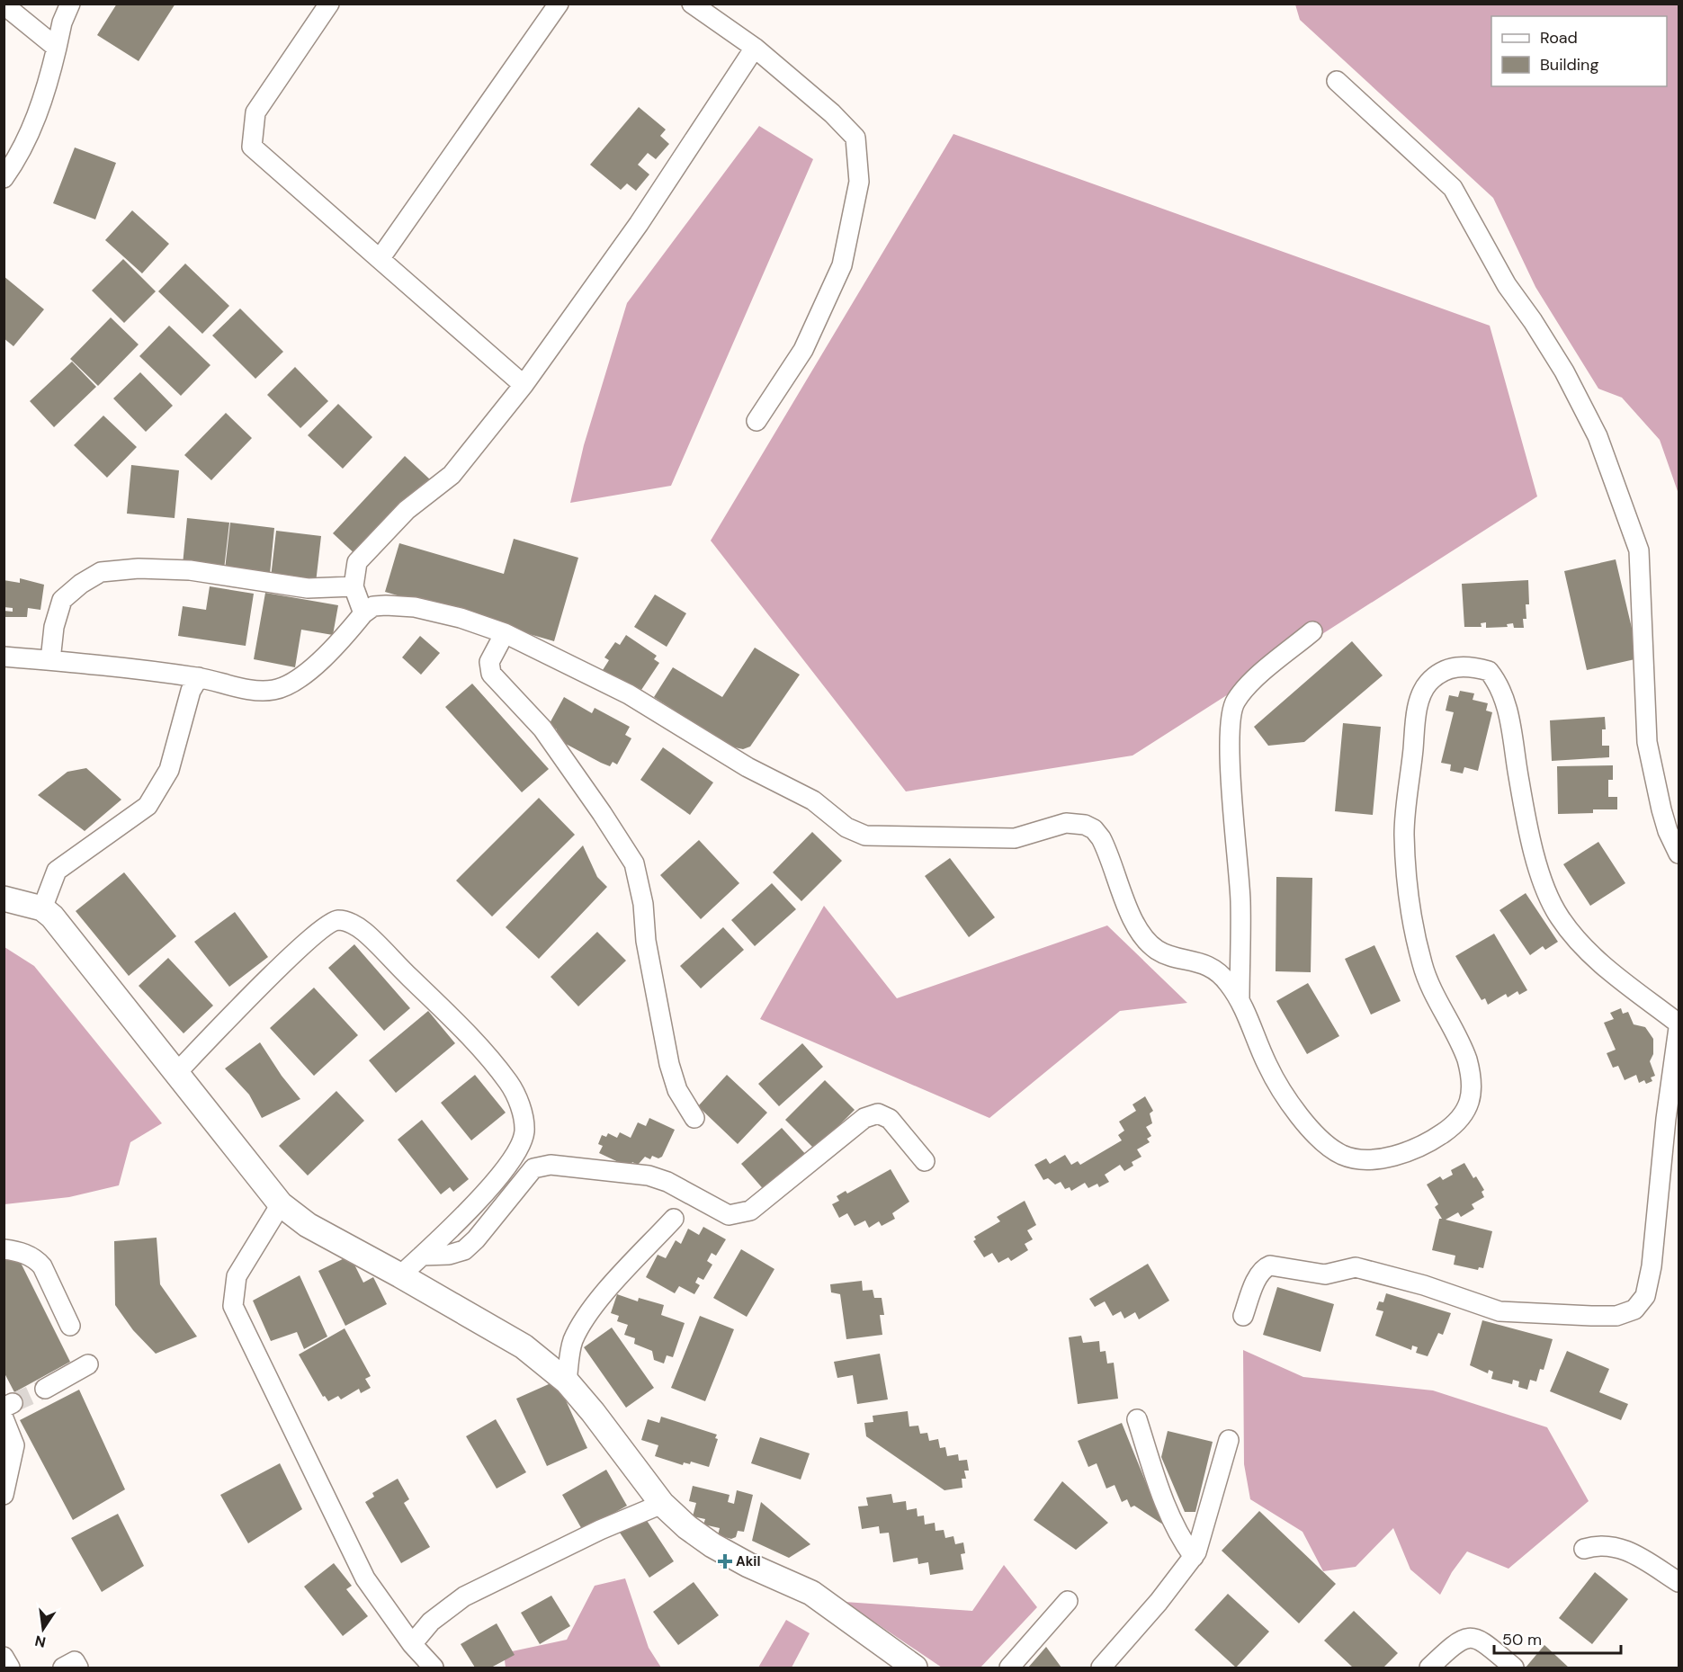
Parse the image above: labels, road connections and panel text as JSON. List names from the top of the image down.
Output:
{
  "places": {
    "health": ["Akil"]
  },
  "legend": ["Road", "Building"],
  "scale_bar": "50 m",
  "north": "bottom"
}
